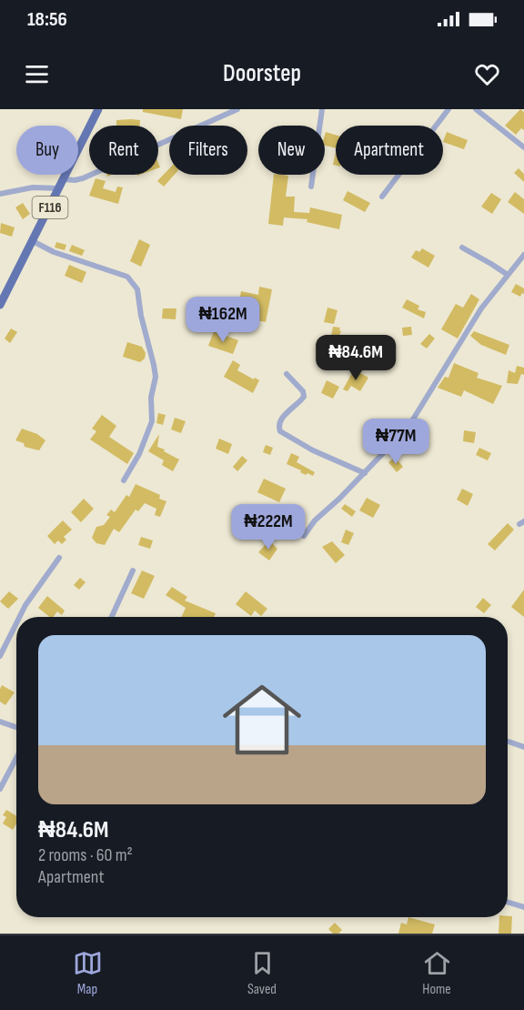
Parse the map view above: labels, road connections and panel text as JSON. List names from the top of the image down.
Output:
{
  "streets": {
    "main road": ["F116"]
  },
  "page": {
    "status": "18:56",
    "header": "Doorstep",
    "chip": [
      "Buy",
      "Rent",
      "Filters",
      "New",
      "Apartment"
    ],
    "price": [
      "₦162M",
      "₦84.6M",
      "₦77M",
      "₦222M"
    ],
    "list": [
      {
        "name": "₦84.6M",
        "note": "2 rooms · 60 m² · Apartment"
      }
    ],
    "tabs": ["Map", "Saved", "Home"]
  }
}
